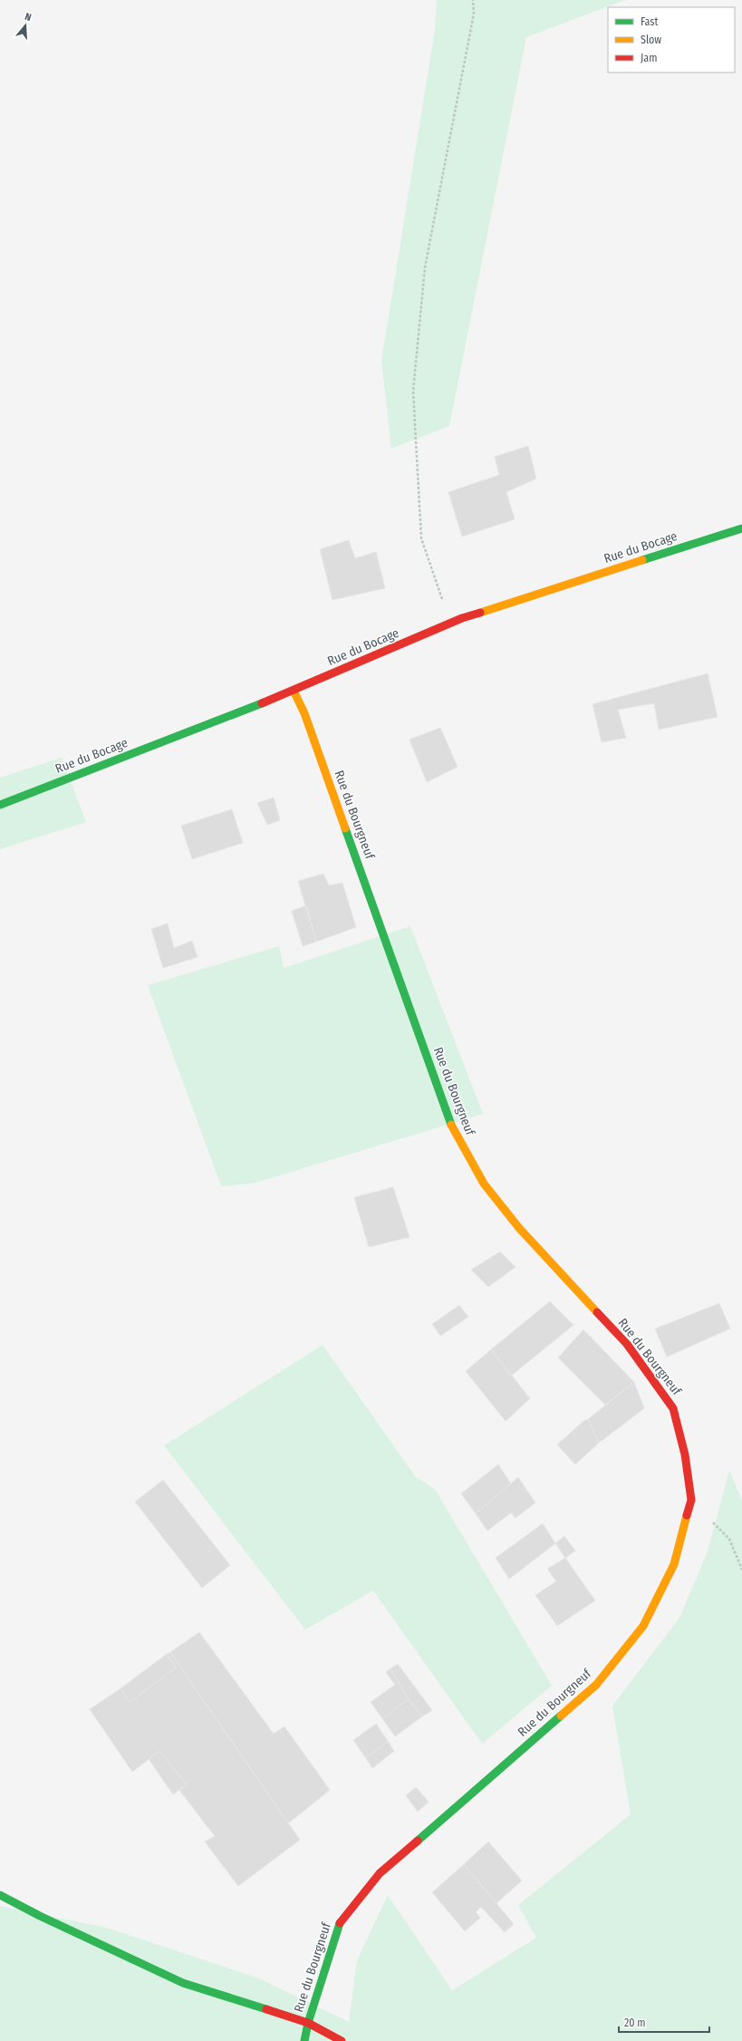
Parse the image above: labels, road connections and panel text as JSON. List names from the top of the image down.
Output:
{
  "streets": {
    "street": ["Rue du Bocage", "Rue du Bourgneuf"]
  },
  "crossings": [
    ["Rue du Bocage", "Rue du Bourgneuf"]
  ],
  "legend": ["Fast", "Slow", "Jam"],
  "scale_bar": "20 m",
  "north": "top"
}
